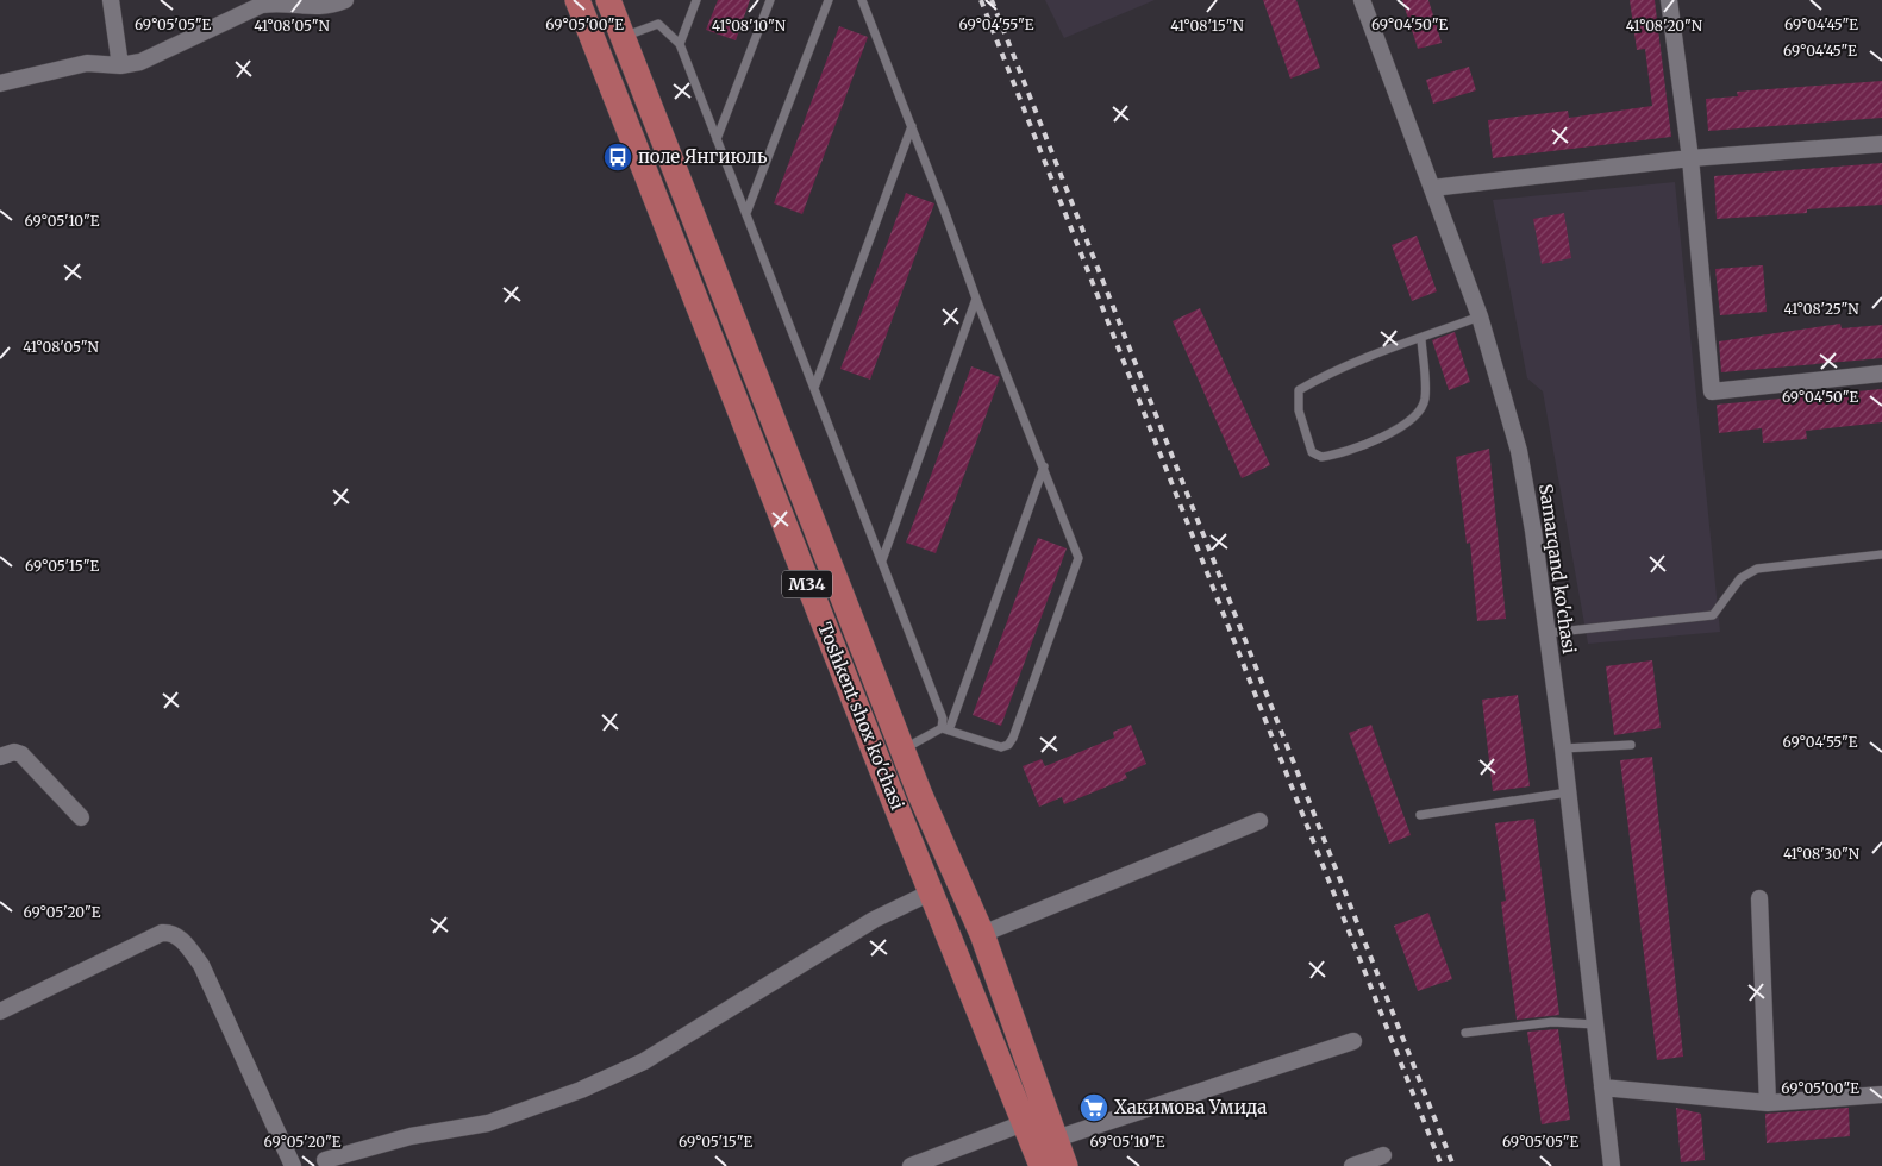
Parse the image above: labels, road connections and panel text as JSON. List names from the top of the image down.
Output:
{
  "streets": {
    "main road": ["M34", "Toshkent shox ko'chasi"],
    "street": ["Samarqand ko'chasi"]
  },
  "places": {
    "bus stop": ["поле Янгиюль"],
    "supermarket": ["Хакимова Умида"]
  },
  "coordinates": [
    "69°04'45\"E",
    "69°04'55\"E",
    "69°04'50\"E",
    "69°05'05\"E",
    "69°05'00\"E",
    "41°08'05\"N",
    "41°08'10\"N",
    "41°08'15\"N",
    "41°08'20\"N",
    "69°05'10\"E",
    "41°08'25\"N",
    "69°05'15\"E",
    "41°08'30\"N",
    "69°05'20\"E"
  ]
}
